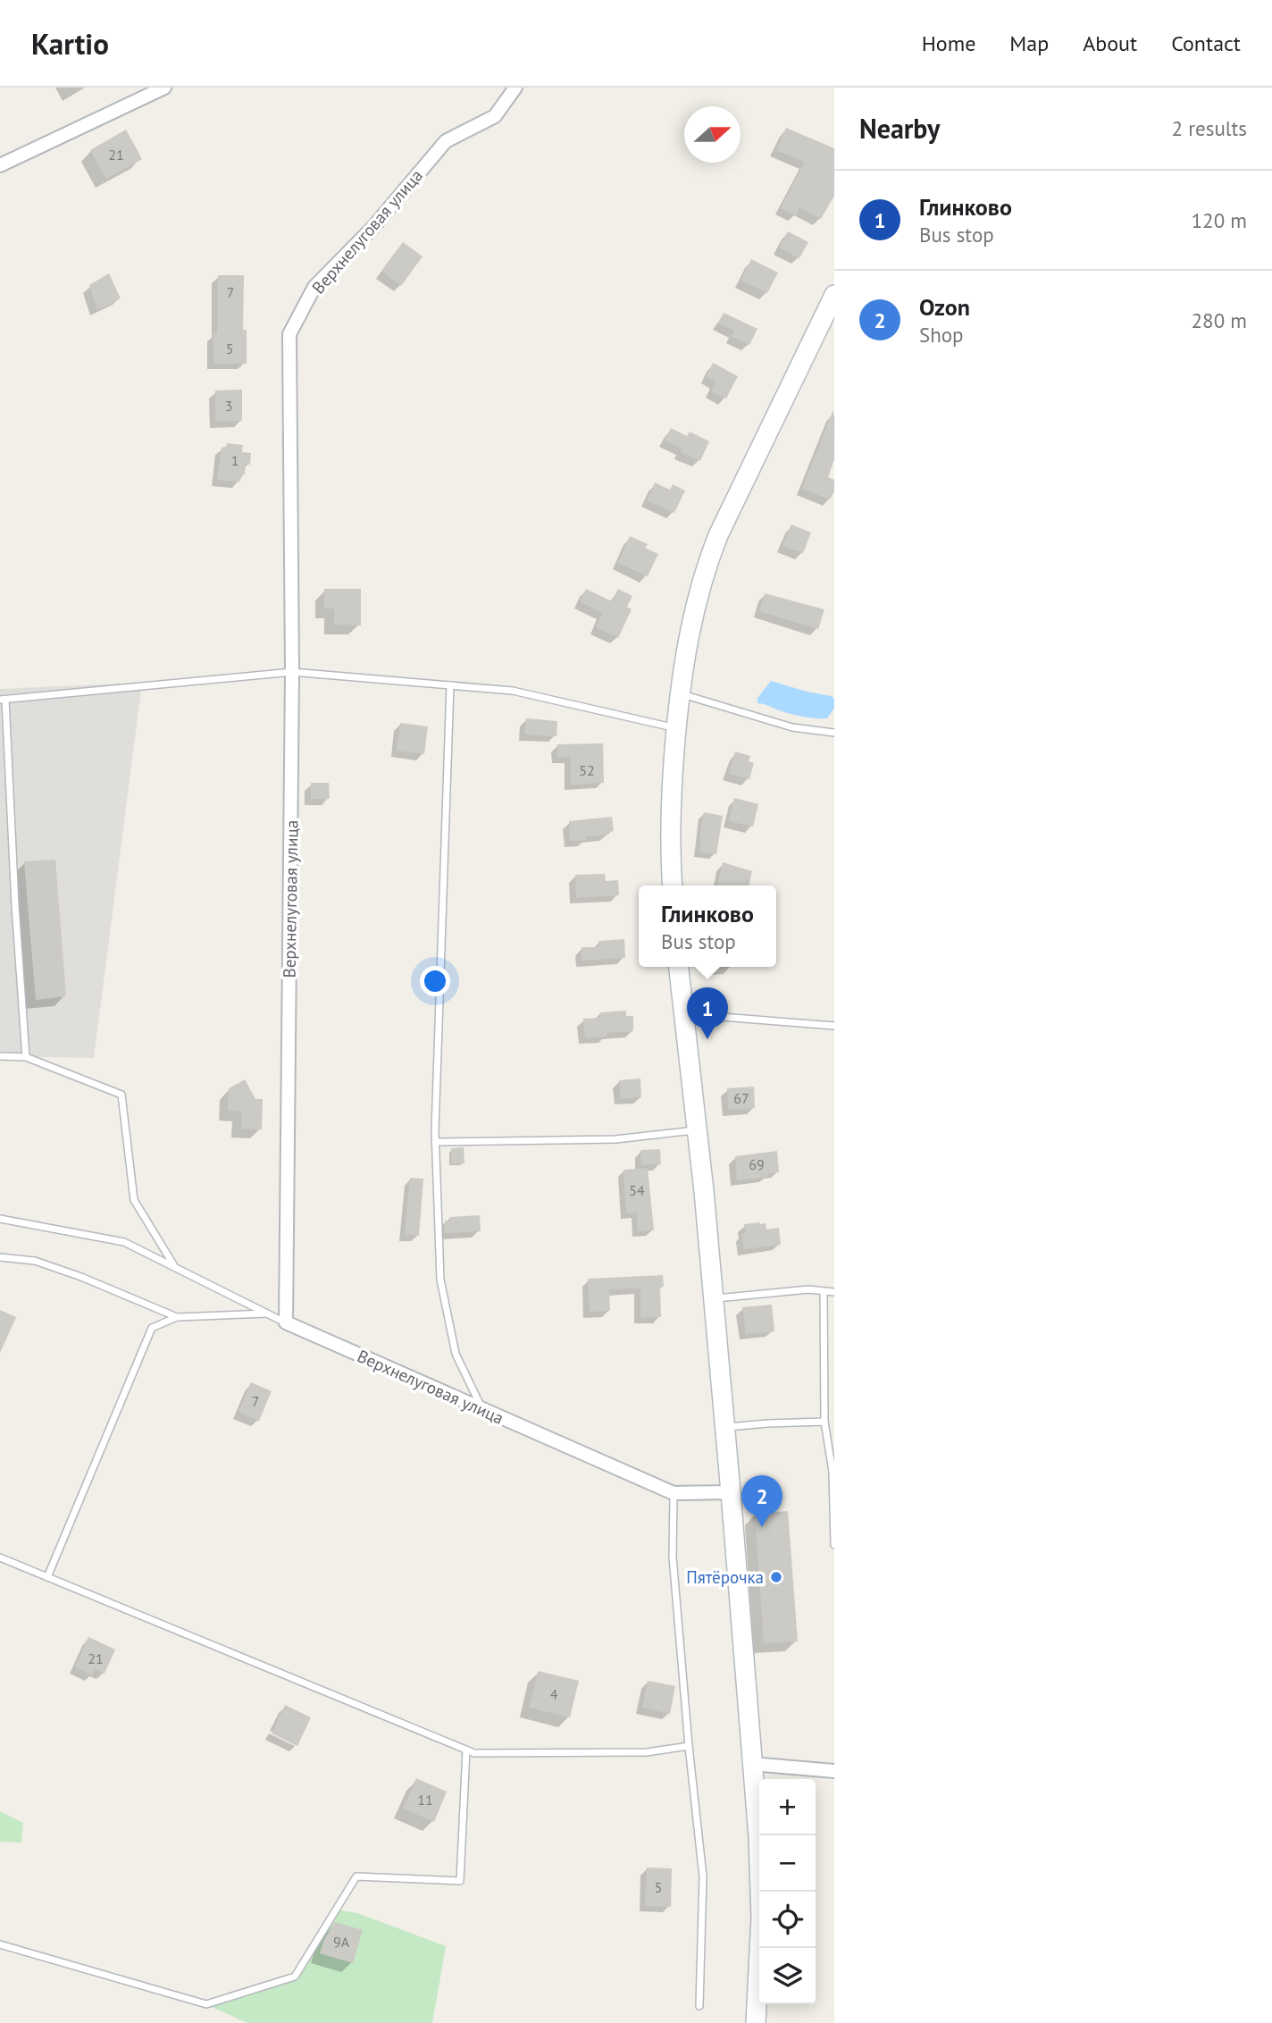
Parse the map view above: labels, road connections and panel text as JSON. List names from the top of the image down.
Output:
{
  "streets": {
    "street": ["Верхнелуговая улица"]
  },
  "places": ["Пятёрочка"],
  "house_numbers": [
    "21",
    "7",
    "5",
    "3",
    "1",
    "52",
    "67",
    "69",
    "54",
    "7",
    "21",
    "4",
    "11",
    "5",
    "9А"
  ],
  "north": "right",
  "page": {
    "header": "Kartio",
    "nav": [
      "Home",
      "Map",
      "About",
      "Contact"
    ],
    "heading": ["Nearby", "2 results"],
    "list": [
      {
        "mark": "1",
        "name": "Глинково",
        "note": "Bus stop",
        "value": "120 m"
      },
      {
        "mark": "2",
        "name": "Ozon",
        "note": "Shop",
        "value": "280 m"
      }
    ],
    "popup": ["Глинково", "Bus stop"],
    "pins": ["1", "2"],
    "map_buttons": ["+", "−"]
  }
}
